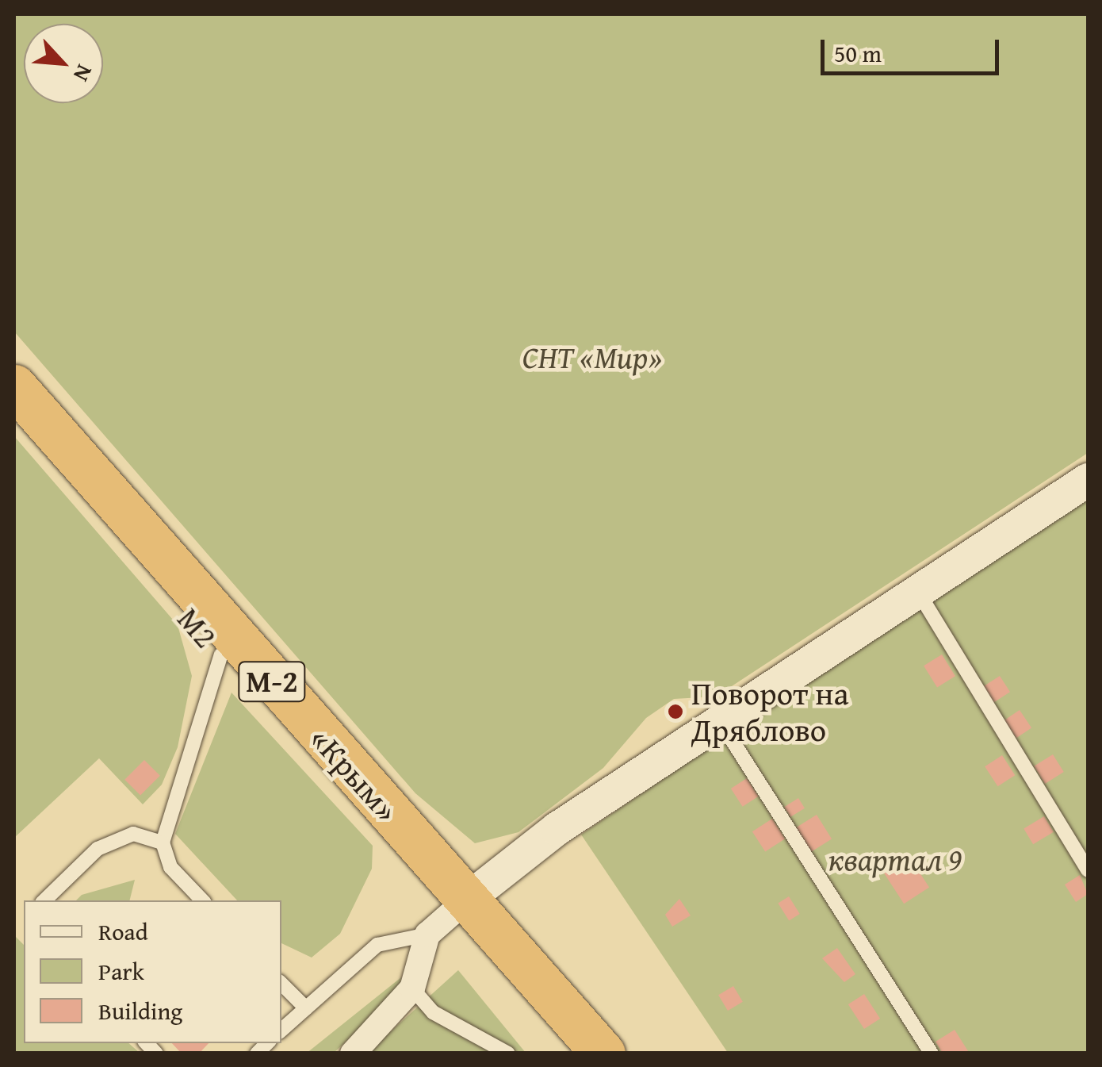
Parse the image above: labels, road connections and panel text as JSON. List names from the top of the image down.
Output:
{
  "streets": {
    "highway": ["М2", "М-2", "«Крым»"]
  },
  "crossings": [
    ["М2", "«Крым»"]
  ],
  "parks": ["СНТ «Мир»", "квартал 9"],
  "places": ["Поворот на Дряблово"],
  "legend": ["Road", "Park", "Building"],
  "scale_bar": "50 m",
  "north": "bottom right"
}
